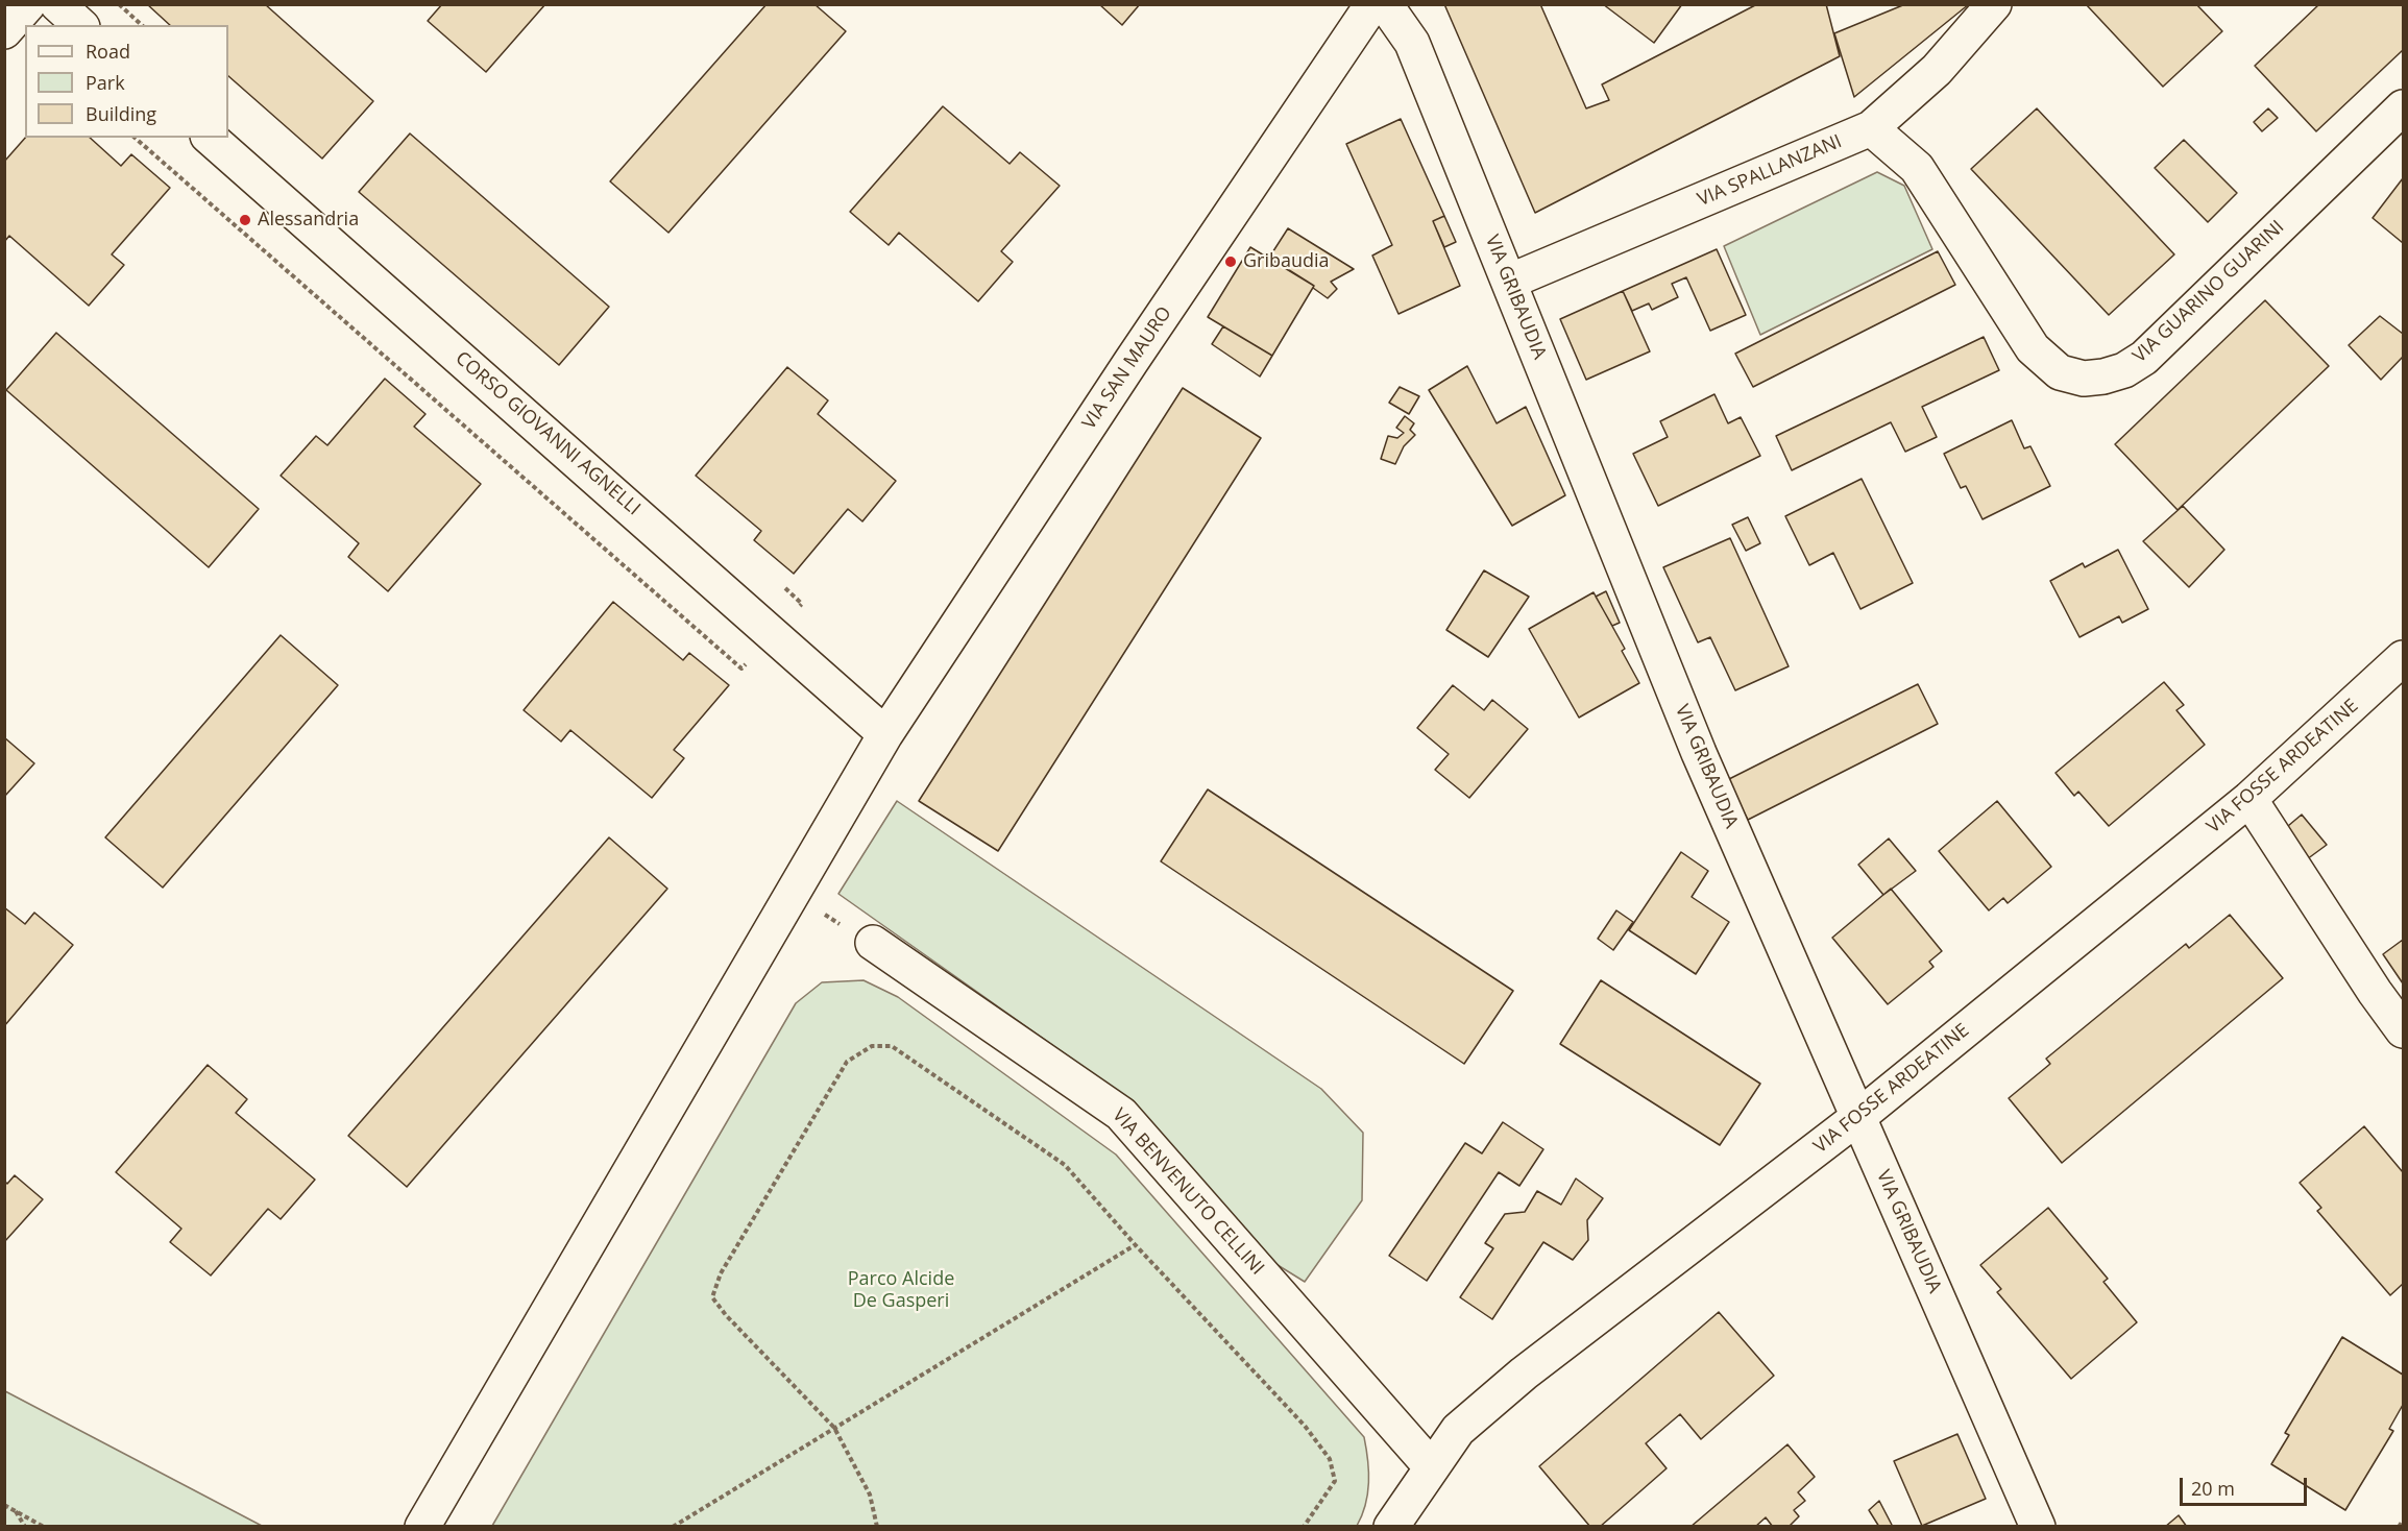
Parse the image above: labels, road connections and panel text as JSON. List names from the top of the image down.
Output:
{
  "streets": {
    "street": [
      "VIA SPALLANZANI",
      "VIA GUARINO GUARINI",
      "VIA GRIBAUDIA",
      "VIA SAN MAURO",
      "CORSO GIOVANNI AGNELLI",
      "VIA FOSSE ARDEATINE",
      "VIA BENVENUTO CELLINI"
    ]
  },
  "crossings": [
    ["VIA SPALLANZANI", "VIA GUARINO GUARINI"],
    ["VIA SPALLANZANI", "VIA GRIBAUDIA"],
    ["VIA GRIBAUDIA", "VIA FOSSE ARDEATINE"],
    ["VIA SAN MAURO", "CORSO GIOVANNI AGNELLI"],
    ["VIA FOSSE ARDEATINE", "VIA BENVENUTO CELLINI"]
  ],
  "parks": ["Parco Alcide De Gasperi"],
  "places": ["Alessandria", "Gribaudia"],
  "legend": ["Road", "Park", "Building"],
  "scale_bar": "20 m"
}
